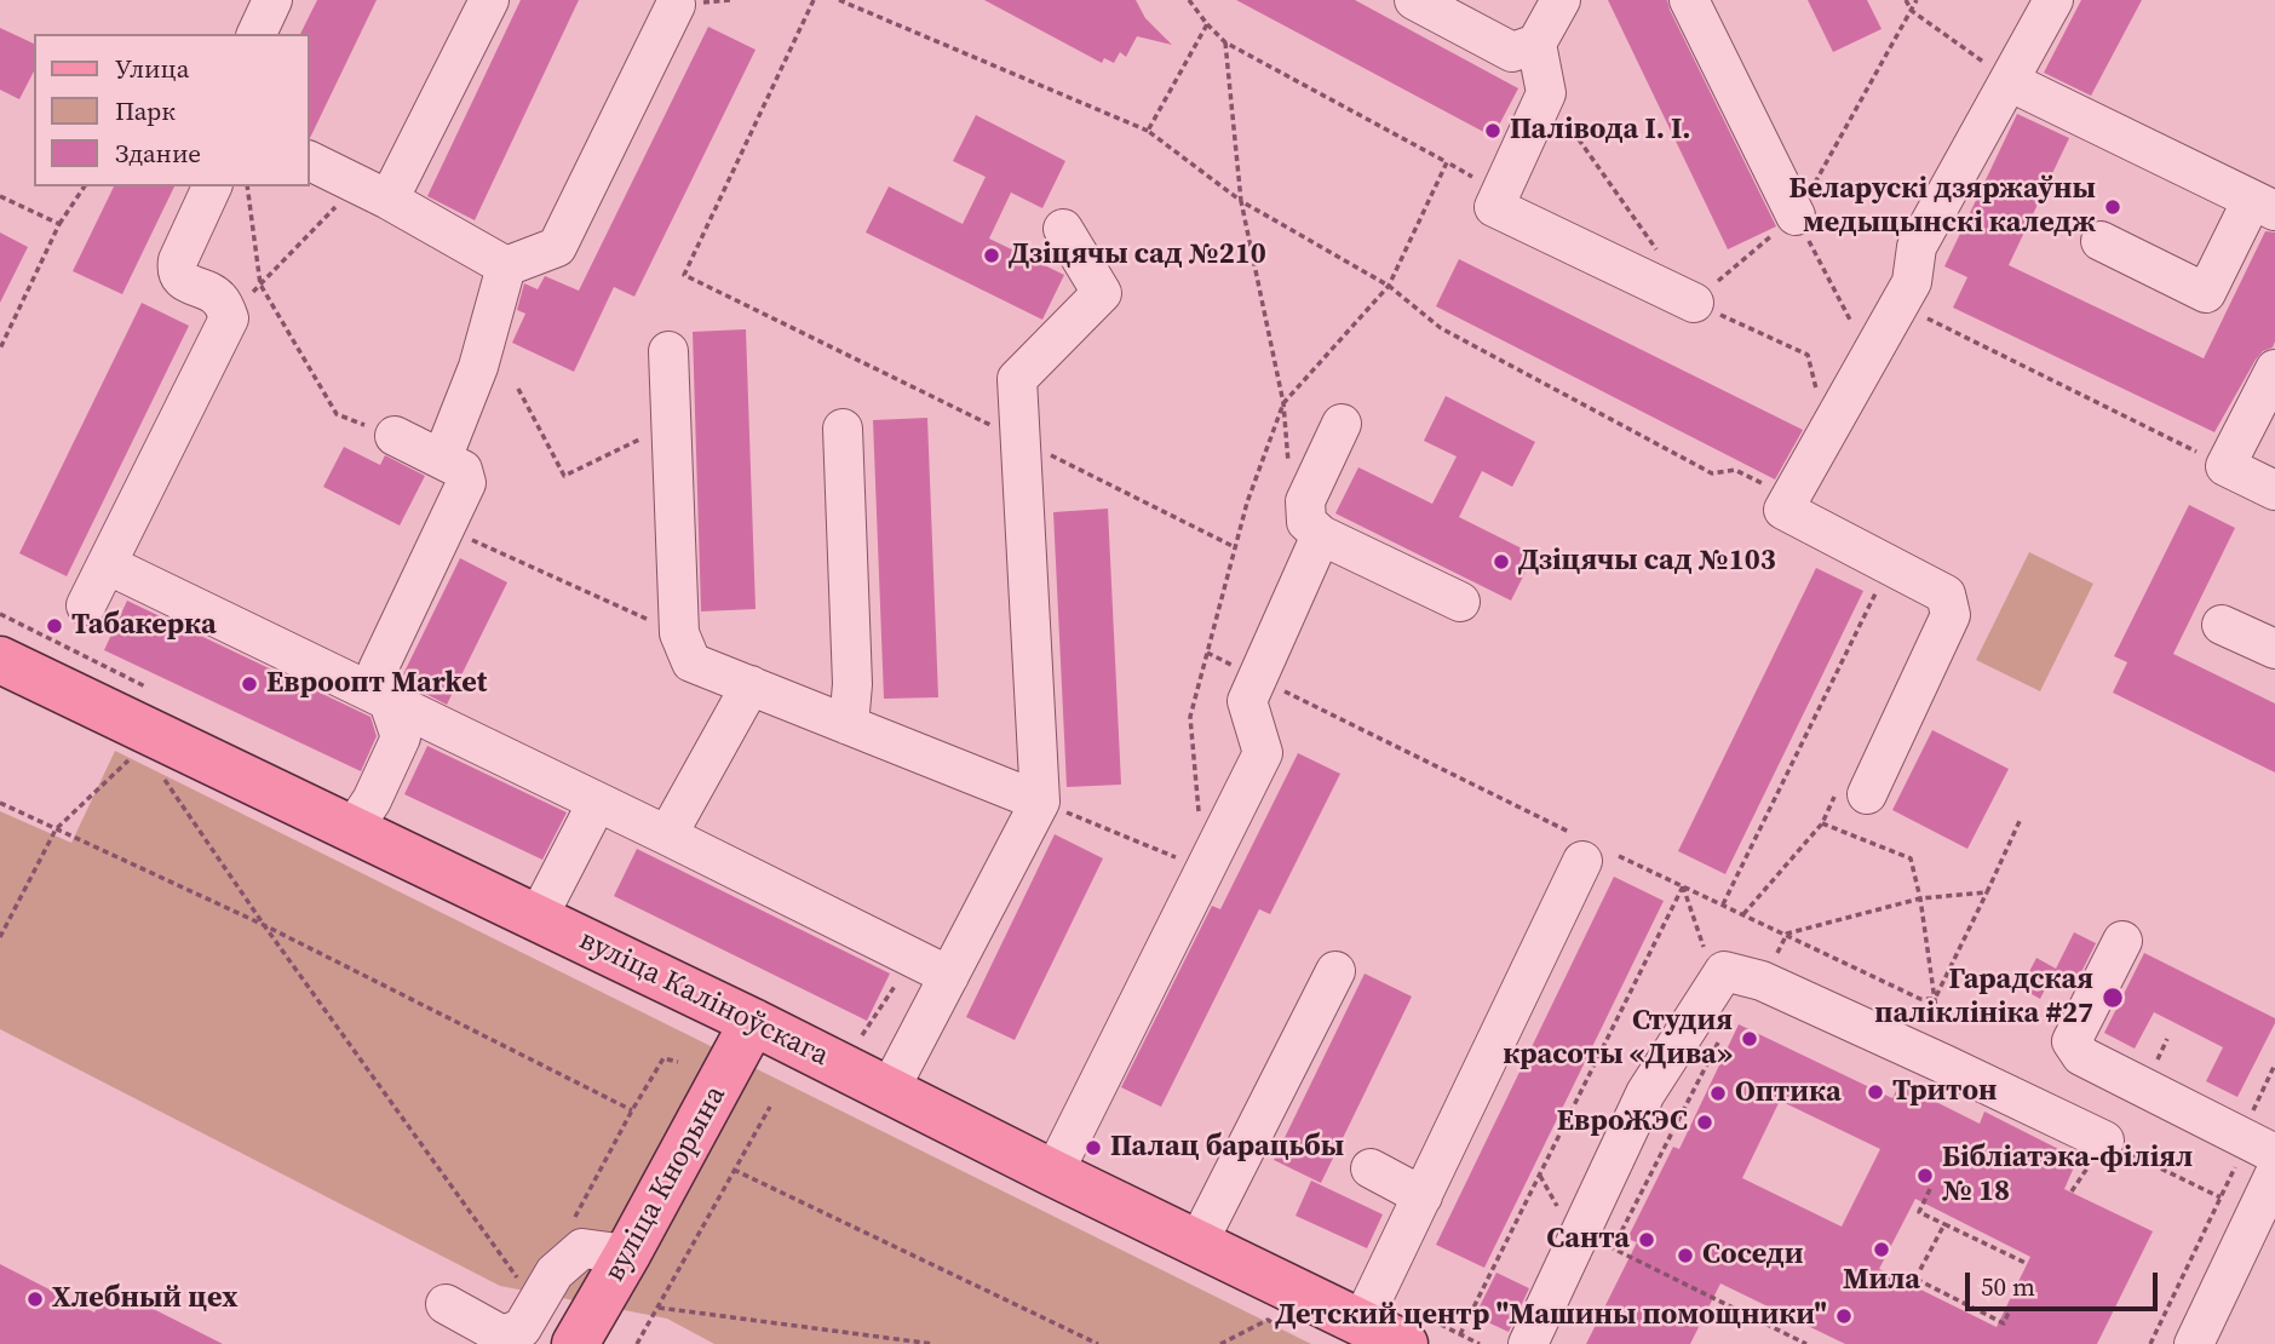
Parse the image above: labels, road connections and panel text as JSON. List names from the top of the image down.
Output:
{
  "streets": {
    "main road": ["вуліца Каліноўскага", "вуліца Кнорына"]
  },
  "crossings": [
    ["вуліца Каліноўскага", "вуліца Кнорына"]
  ],
  "places": [
    "Палівода І. І.",
    "Беларускі дзяржаўны медыцынскі каледж",
    "Дзіцячы сад №210",
    "Дзіцячы сад №103",
    "Табакерка",
    "Евроопт Market",
    "Гарадская паліклініка #27",
    "Студия красоты «Дива»",
    "Тритон",
    "Оптика",
    "ЕвроЖЭС",
    "Палац барацьбы",
    "Бібліатэка-філіял № 18",
    "Санта",
    "Мила",
    "Соседи",
    "Хлебный цех",
    "Детский центр \"Машины помощники\""
  ],
  "legend": ["Улица", "Парк", "Здание"],
  "scale_bar": "50 m"
}
